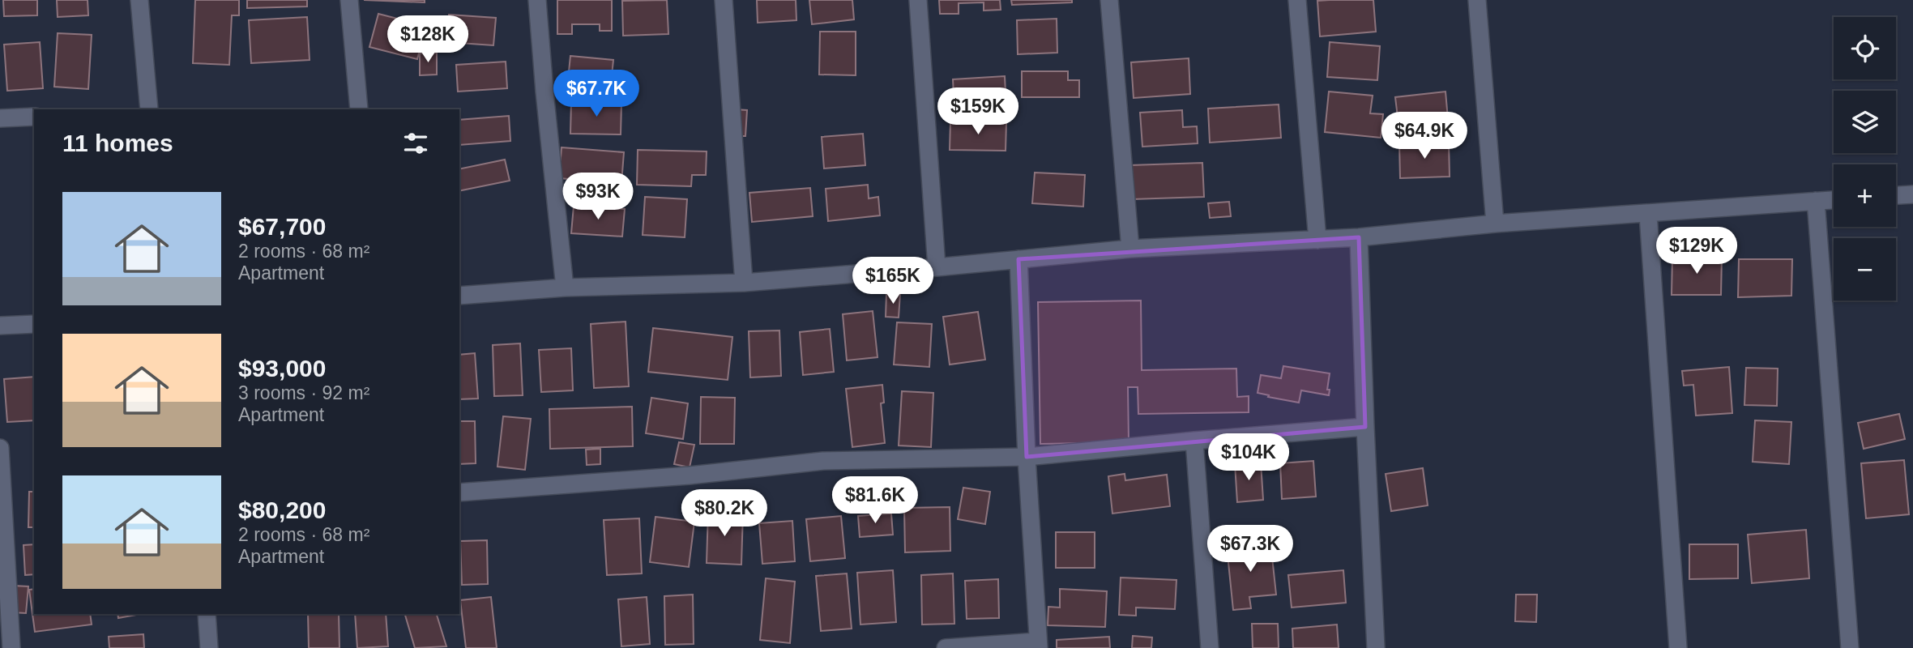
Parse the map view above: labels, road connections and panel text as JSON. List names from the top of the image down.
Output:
{
  "page": {
    "price": [
      "$128K",
      "$67.7K",
      "$159K",
      "$64.9K",
      "$93K",
      "$129K",
      "$165K",
      "$104K",
      "$81.6K",
      "$80.2K",
      "$67.3K"
    ],
    "map_buttons": ["+", "−"],
    "heading": "11 homes",
    "list": [
      {
        "name": "$67,700",
        "note": "2 rooms · 68 m² · Apartment"
      },
      {
        "name": "$93,000",
        "note": "3 rooms · 92 m² · Apartment"
      },
      {
        "name": "$80,200",
        "note": "2 rooms · 68 m² · Apartment"
      }
    ]
  }
}
